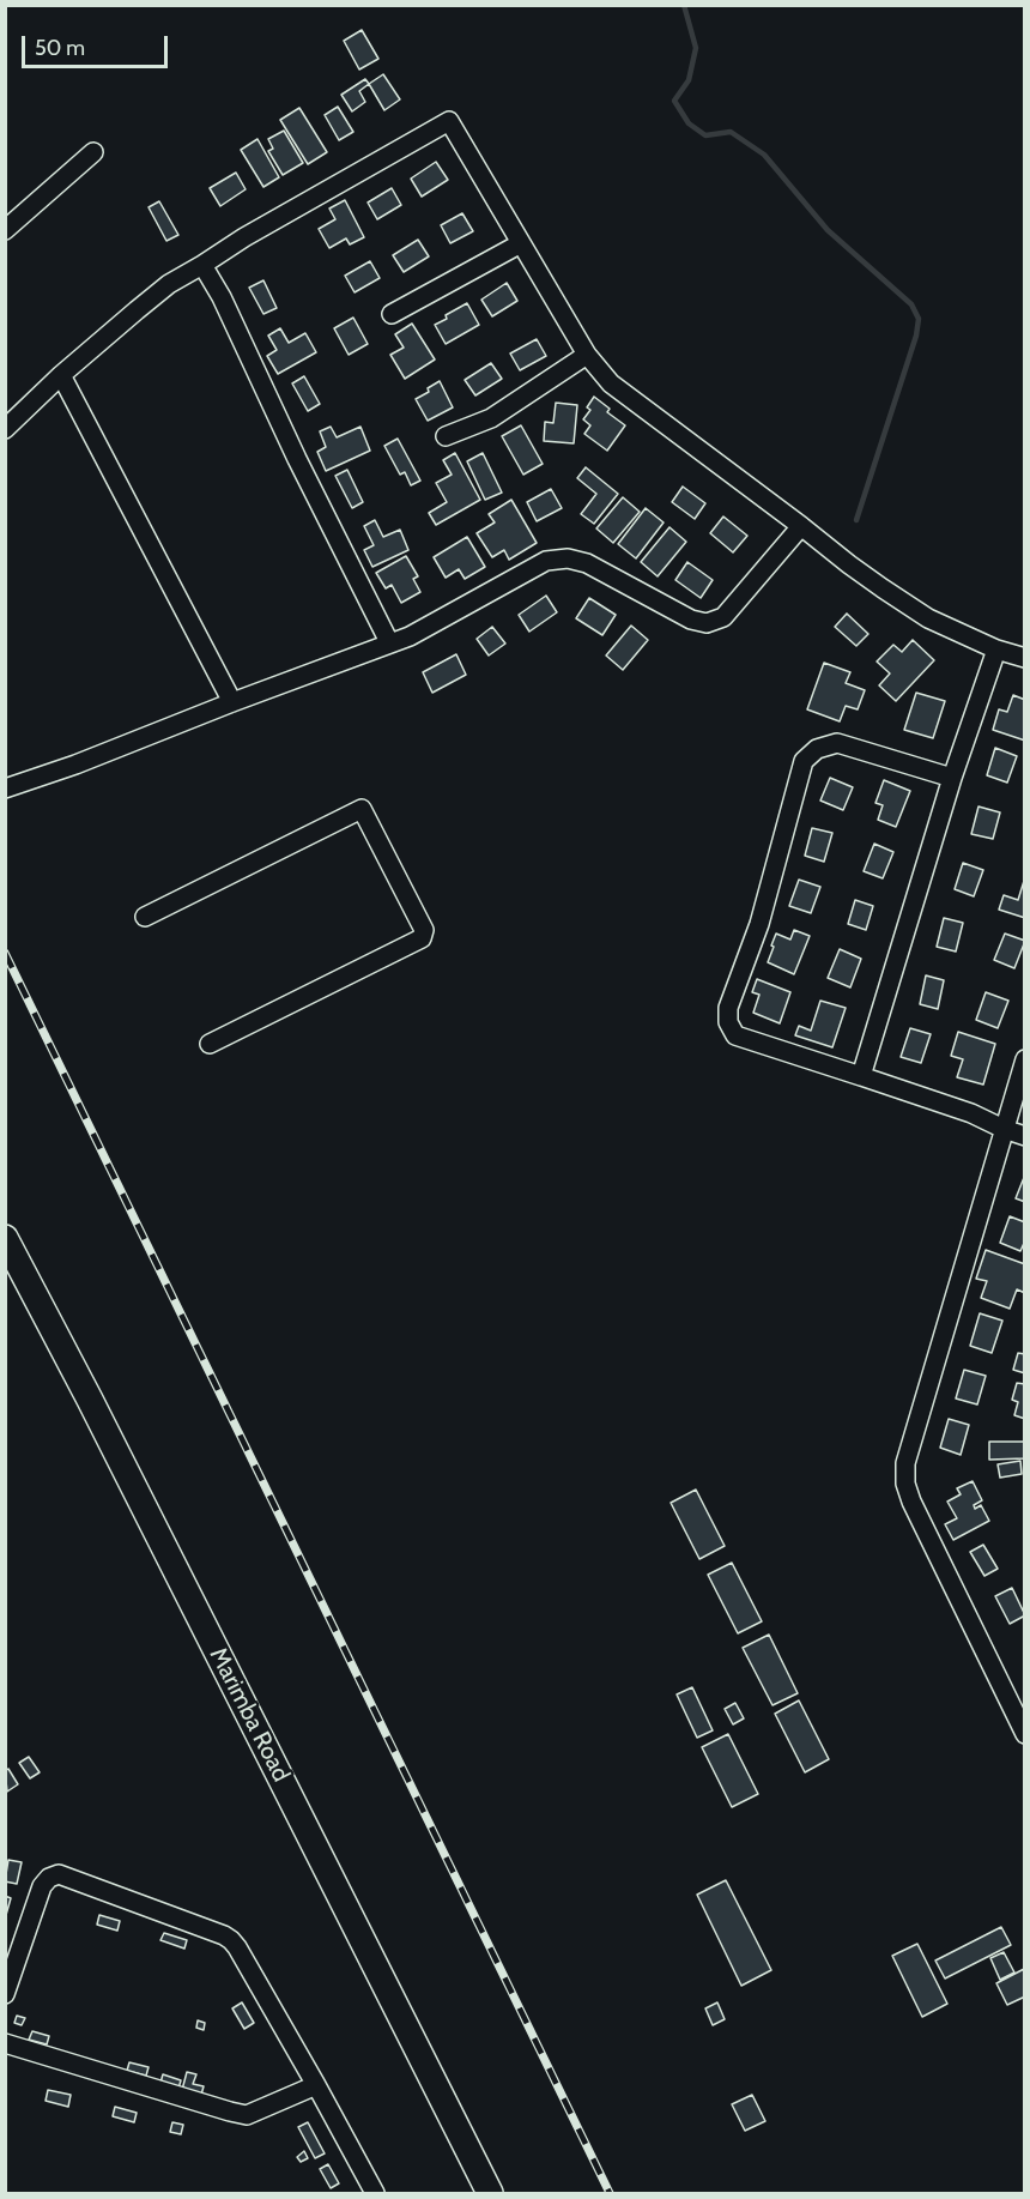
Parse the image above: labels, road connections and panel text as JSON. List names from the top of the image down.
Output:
{
  "streets": {
    "street": ["Marimba Road"]
  },
  "scale_bar": "50 m"
}
